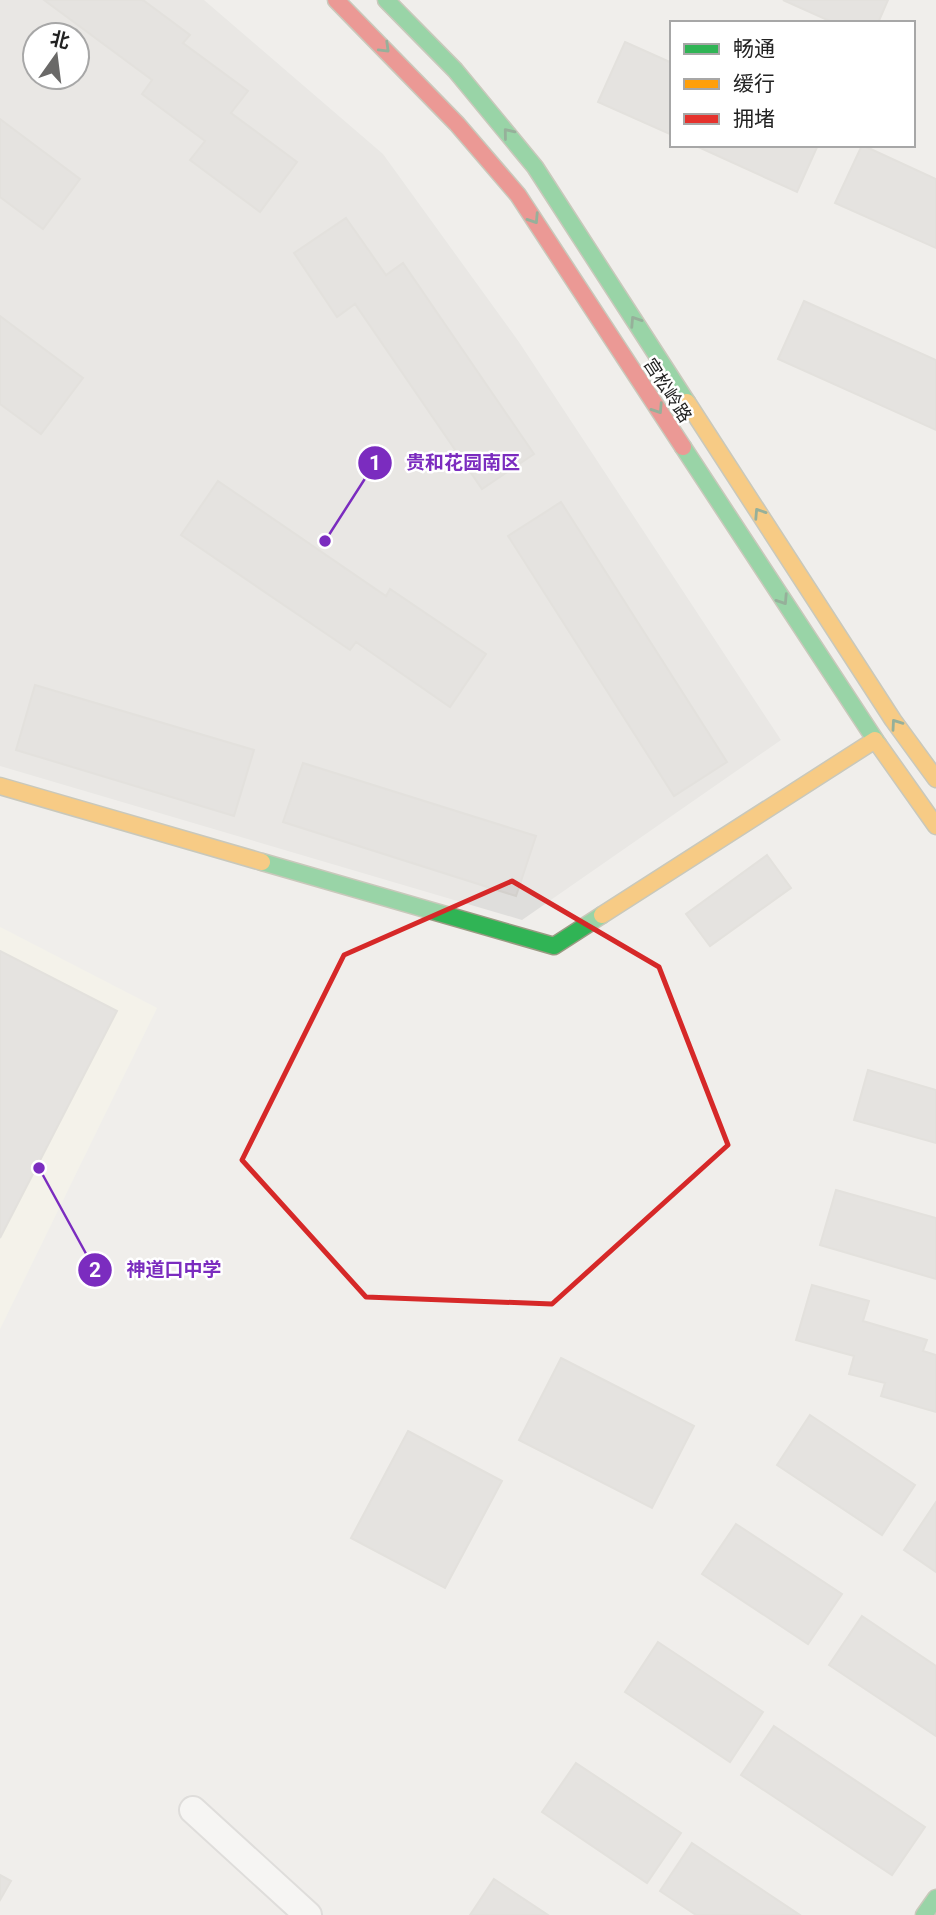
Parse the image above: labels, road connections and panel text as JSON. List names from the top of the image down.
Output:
{
  "streets": {
    "main road": ["宫松岭路"]
  },
  "places": ["贵和花园南区", "神道口中学"],
  "legend": ["畅通", "缓行", "拥堵"],
  "north": "top"
}
